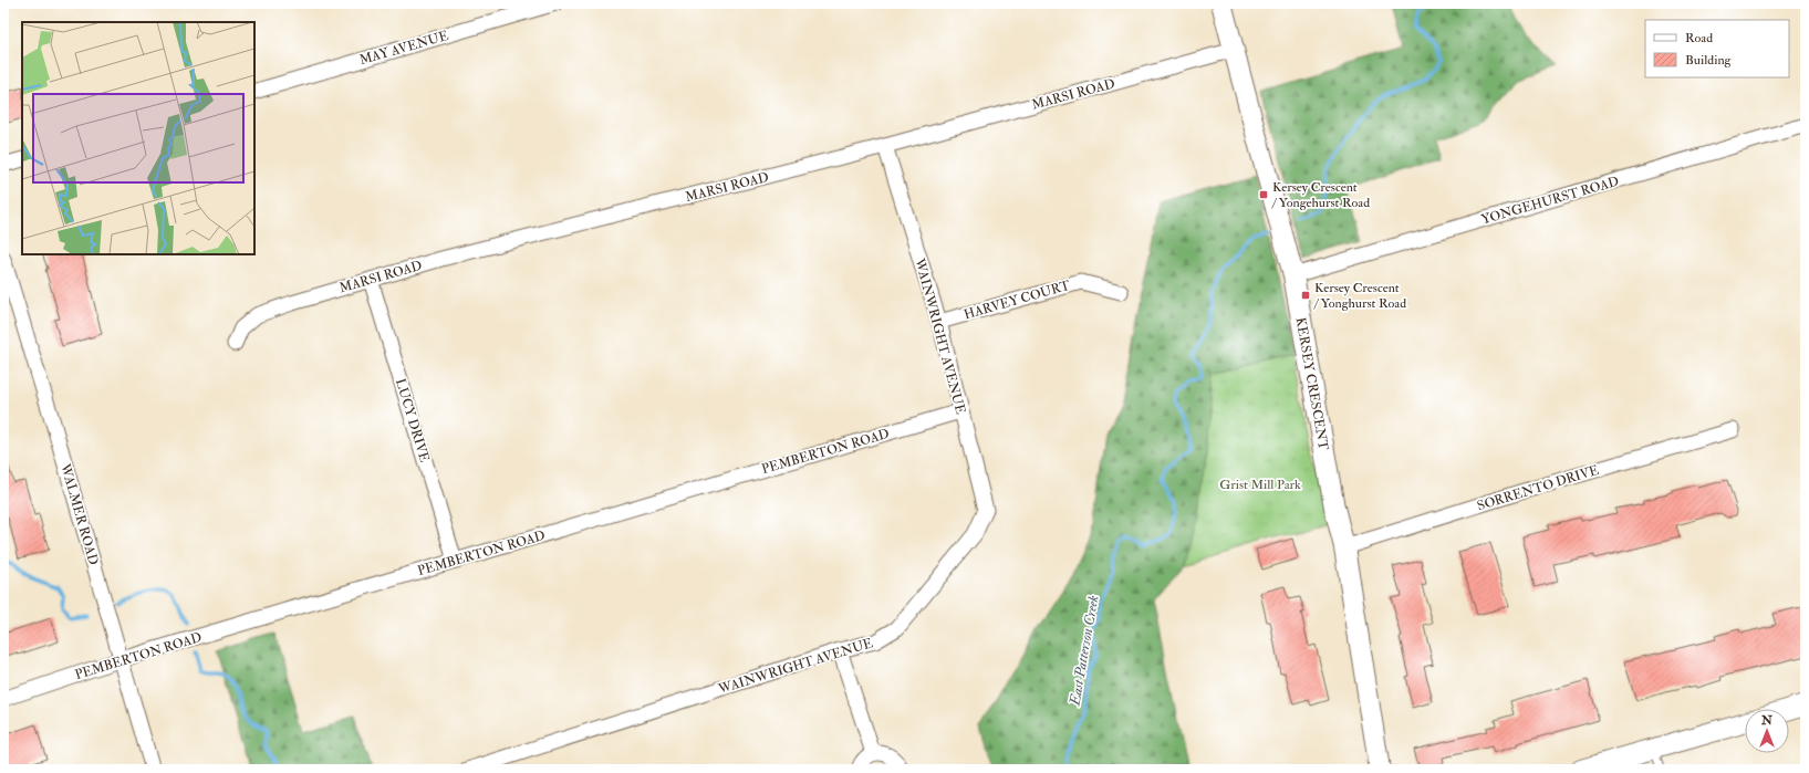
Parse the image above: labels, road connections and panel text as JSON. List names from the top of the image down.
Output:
{
  "streets": {
    "street": [
      "MAY AVENUE",
      "MARSI ROAD",
      "YONGEHURST ROAD",
      "HARVEY COURT",
      "WAINWRIGHT AVENUE",
      "KERSEY CRESCENT",
      "LUCY DRIVE",
      "PEMBERTON ROAD",
      "SORRENTO DRIVE",
      "WALMER ROAD"
    ]
  },
  "crossings": [
    ["MARSI ROAD", "WAINWRIGHT AVENUE"],
    ["MARSI ROAD", "KERSEY CRESCENT"],
    ["MARSI ROAD", "LUCY DRIVE"],
    ["YONGEHURST ROAD", "KERSEY CRESCENT"],
    ["HARVEY COURT", "WAINWRIGHT AVENUE"],
    ["WAINWRIGHT AVENUE", "PEMBERTON ROAD"],
    ["KERSEY CRESCENT", "SORRENTO DRIVE"],
    ["LUCY DRIVE", "PEMBERTON ROAD"],
    ["PEMBERTON ROAD", "WALMER ROAD"]
  ],
  "water": ["East Patterson Creek"],
  "parks": ["Grist Mill Park"],
  "places": {
    "transit": ["Kersey Crescent / Yongehurst Road", "Kersey Crescent / Yonghurst Road"]
  },
  "legend": ["Road", "Building"],
  "north": "top"
}
